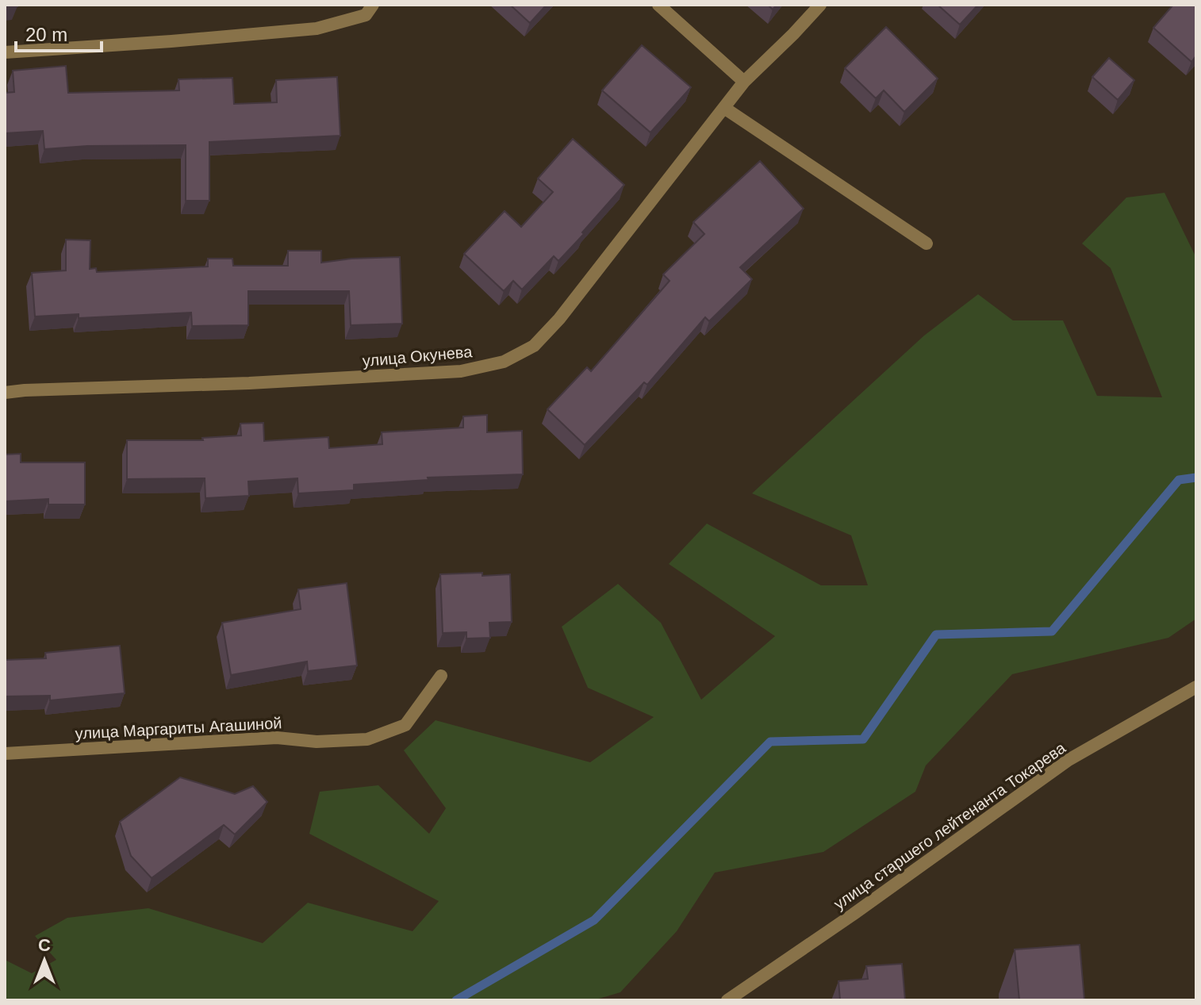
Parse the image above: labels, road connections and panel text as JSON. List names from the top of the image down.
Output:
{
  "streets": {
    "street": ["улица Окунева", "улица Маргариты Агашиной", "улица старшего лейтенанта Токарева"]
  },
  "scale_bar": "20 m",
  "north": "top"
}
